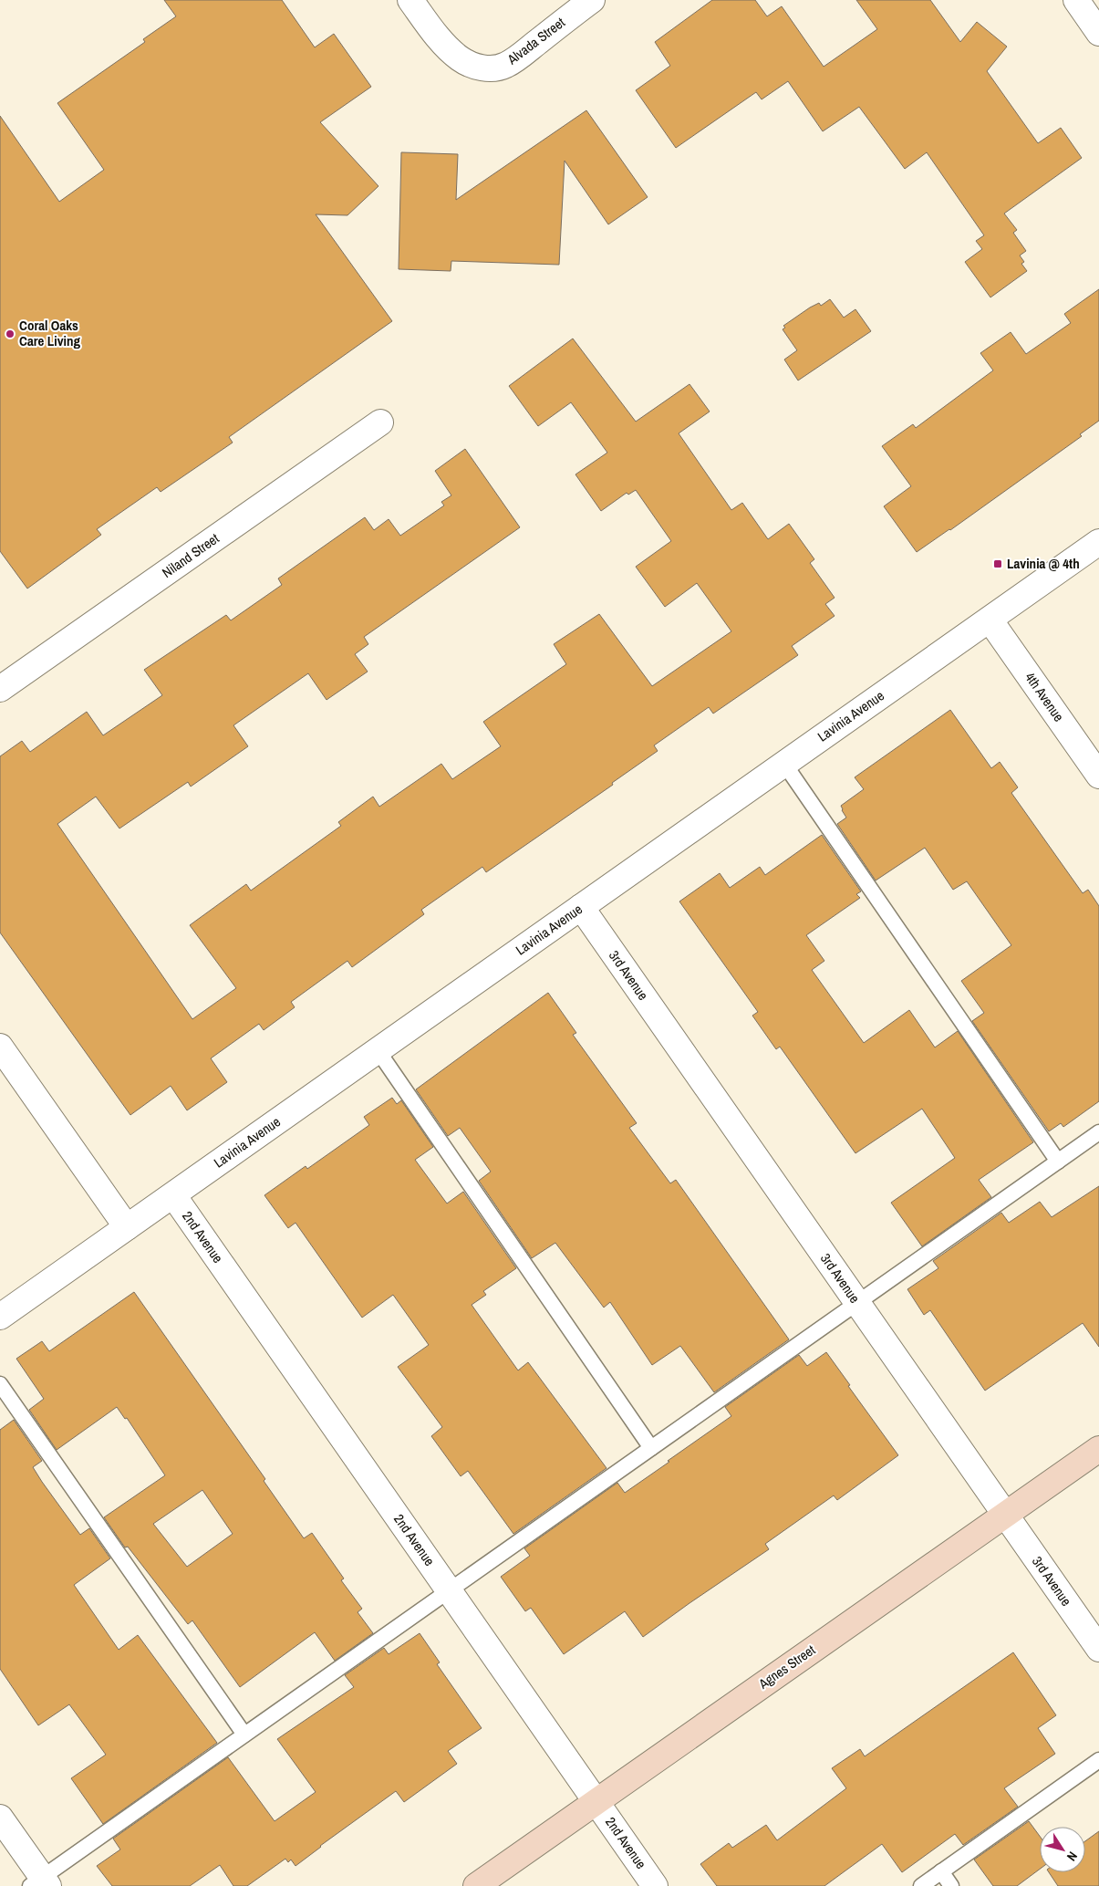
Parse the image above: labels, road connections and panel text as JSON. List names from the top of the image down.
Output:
{
  "streets": {
    "street": [
      "Alvada Street",
      "Niland Street",
      "4th Avenue",
      "Lavinia Avenue",
      "3rd Avenue",
      "2nd Avenue",
      "Agnes Street"
    ]
  },
  "crossings": [
    ["4th Avenue", "Lavinia Avenue"],
    ["Lavinia Avenue", "3rd Avenue"],
    ["Lavinia Avenue", "2nd Avenue"],
    ["3rd Avenue", "Agnes Street"],
    ["2nd Avenue", "Agnes Street"]
  ],
  "places": {
    "other": ["Coral Oaks Care Living"],
    "transit": ["Lavinia @ 4th"]
  },
  "north": "bottom right"
}
